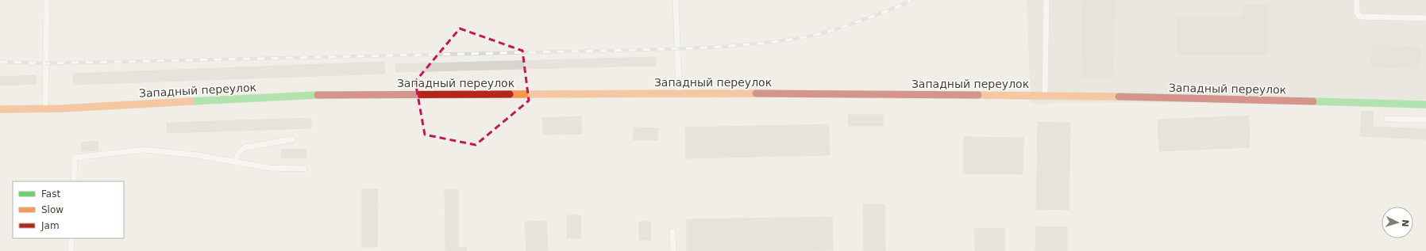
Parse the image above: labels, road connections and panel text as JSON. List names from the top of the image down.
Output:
{
  "streets": {
    "street": ["Западный переулок"]
  },
  "legend": ["Fast", "Slow", "Jam"],
  "north": "right"
}
